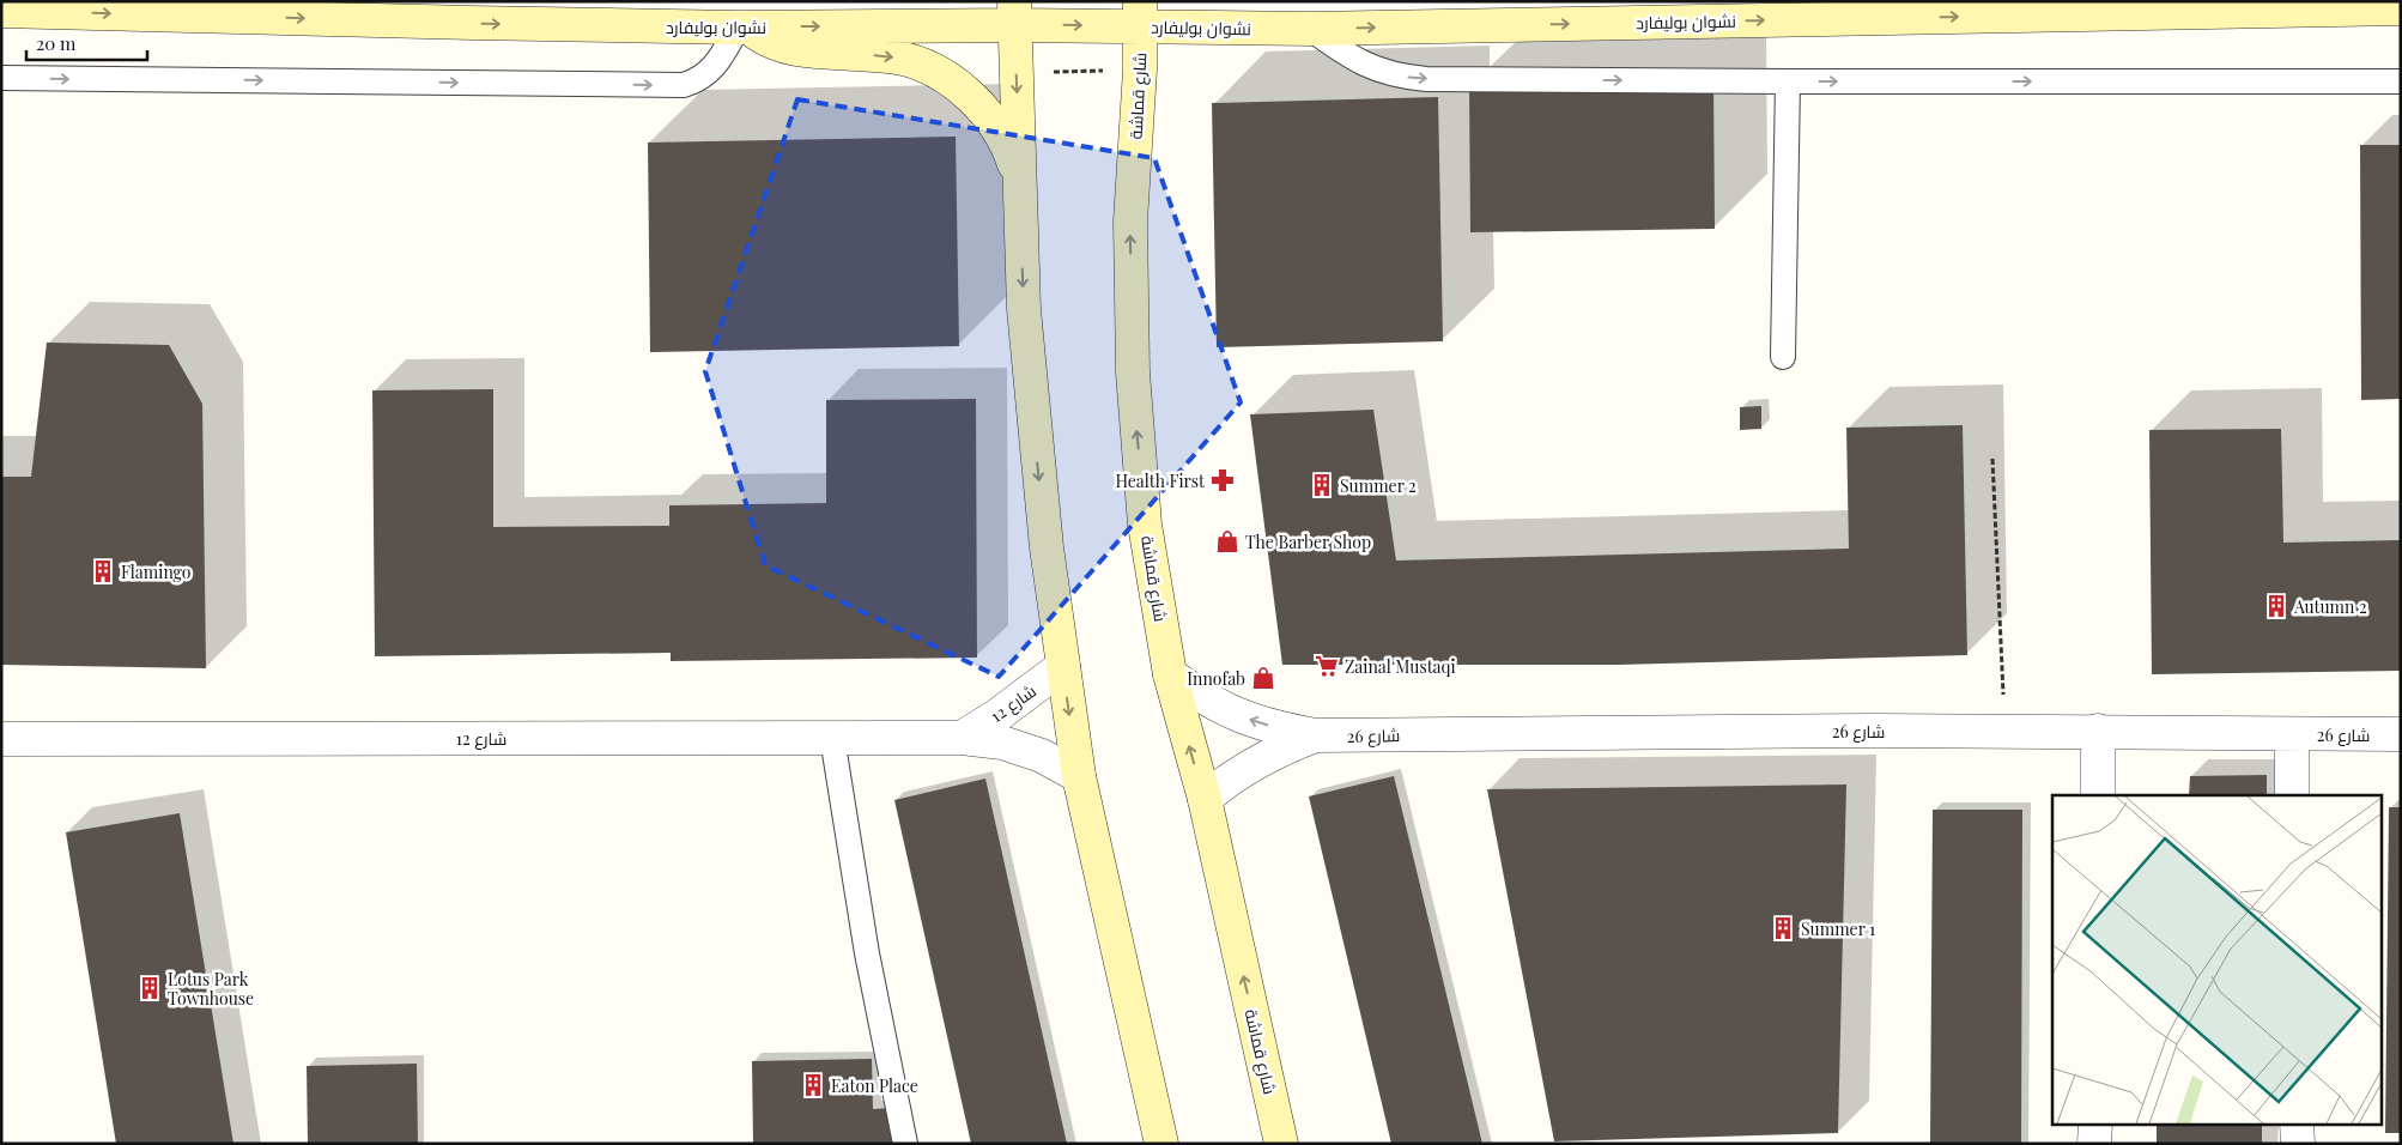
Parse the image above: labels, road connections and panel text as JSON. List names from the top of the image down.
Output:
{
  "streets": {
    "street": [
      "نشوان بوليفارد",
      "شارع قماشة",
      "شارع 12",
      "شارع 26"
    ]
  },
  "crossings": [
    ["نشوان بوليفارد", "شارع قماشة"],
    ["شارع قماشة", "شارع 26"]
  ],
  "one_way": ["نشوان بوليفارد"],
  "places": {
    "pharmacy": ["Health First"],
    "building": [
      "Summer 2",
      "Flamingo",
      "Autumn 2",
      "Summer 1",
      "Lotus Park Townhouse",
      "Eaton Place"
    ],
    "shop": ["The Barber Shop", "Innofab"],
    "supermarket": ["Zainal Mustaqi"]
  },
  "scale_bar": "20 m"
}
